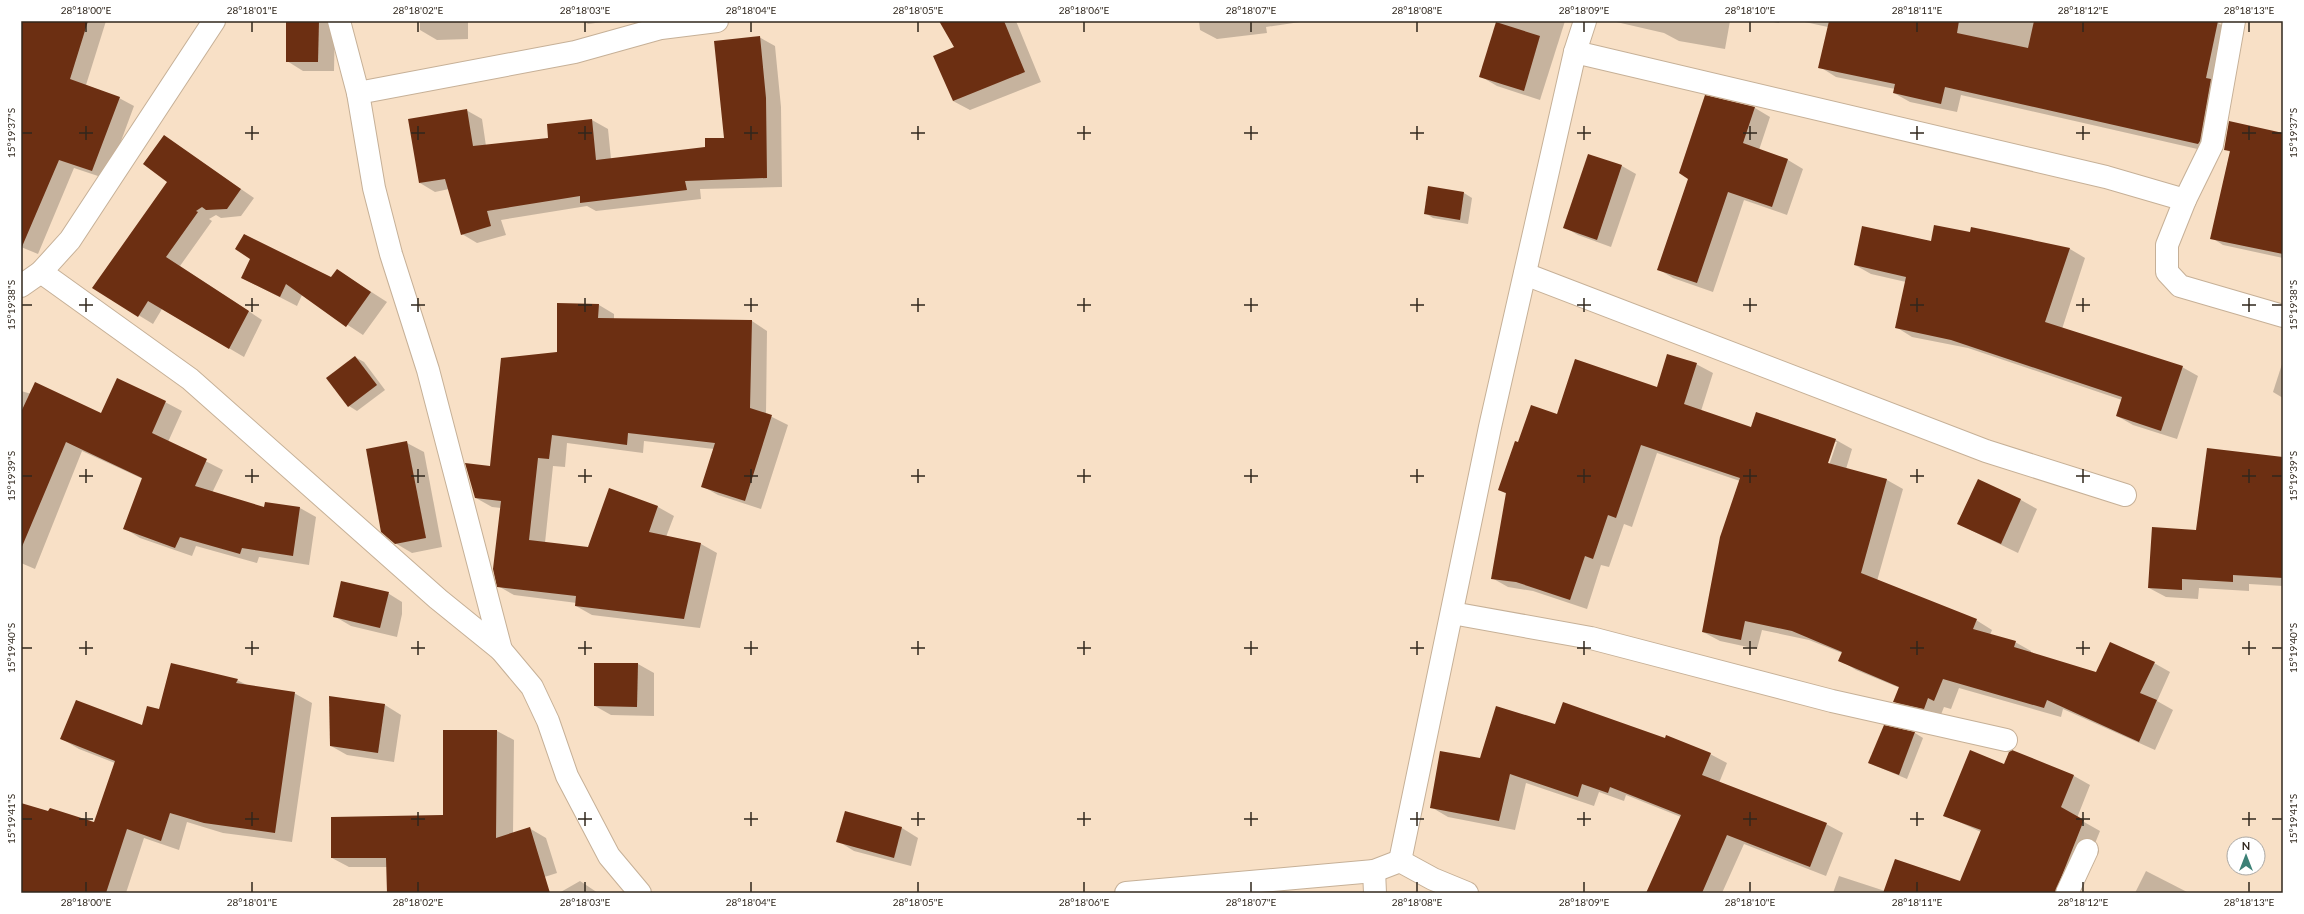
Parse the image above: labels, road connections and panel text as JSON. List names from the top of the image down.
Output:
{
  "north": "top",
  "coordinates": [
    "28°18'00\"E",
    "28°18'01\"E",
    "28°18'02\"E",
    "28°18'03\"E",
    "28°18'04\"E",
    "28°18'05\"E",
    "28°18'06\"E",
    "28°18'07\"E",
    "28°18'08\"E",
    "28°18'09\"E",
    "28°18'10\"E",
    "28°18'11\"E",
    "28°18'12\"E",
    "28°18'13\"E",
    "15°19'37\"S",
    "15°19'38\"S",
    "15°19'39\"S",
    "15°19'40\"S",
    "15°19'41\"S"
  ]
}
